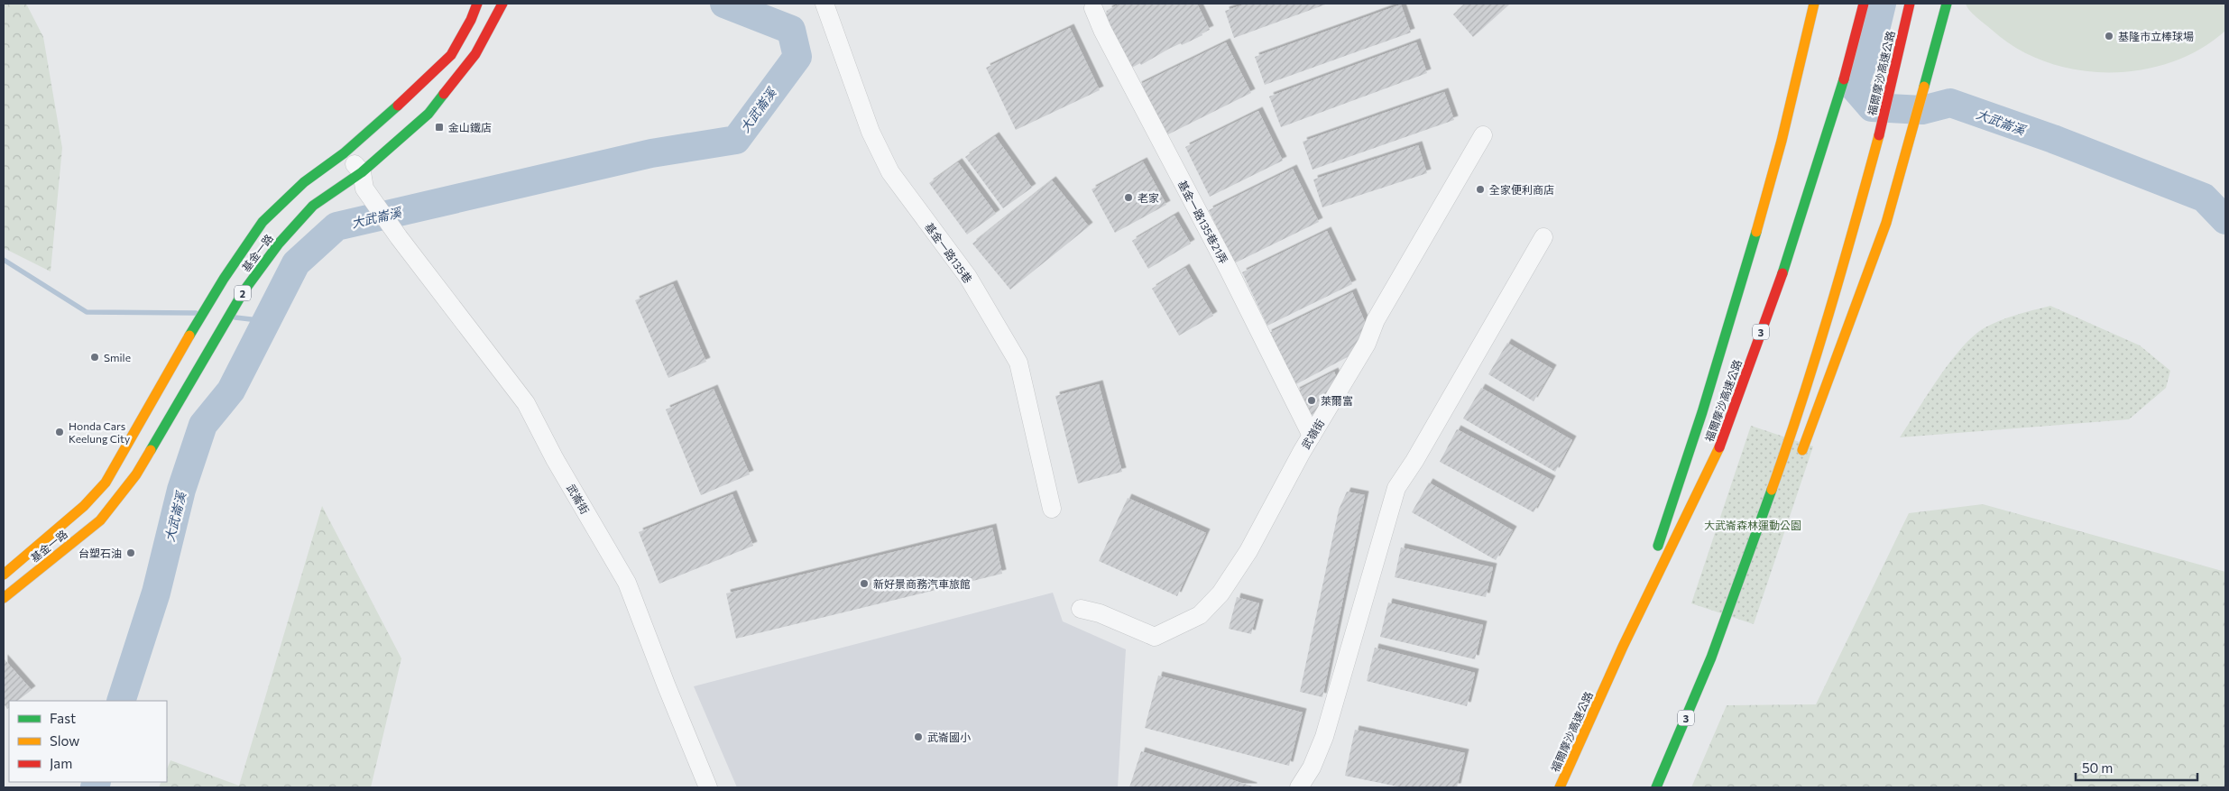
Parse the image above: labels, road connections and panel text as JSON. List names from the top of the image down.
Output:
{
  "streets": {
    "main road": [
      "福爾摩沙高速公路",
      "基金一路",
      "2",
      "3"
    ],
    "street": [
      "基金一路135巷21弄",
      "基金一路135巷",
      "武嶺街",
      "武崙街"
    ]
  },
  "crossings": [
    ["基金一路135巷21弄", "武嶺街"],
    ["基金一路", "武崙街"]
  ],
  "water": ["大武崙溪"],
  "parks": ["大武崙森林運動公園"],
  "places": {
    "other": [
      "基隆市立棒球場",
      "全家便利商店",
      "老家",
      "Smile",
      "萊爾富",
      "Honda Cars Keelung City",
      "台塑石油",
      "新好景商務汽車旅館",
      "武崙國小"
    ],
    "transit": ["金山鐵店"]
  },
  "legend": ["Fast", "Slow", "Jam"],
  "scale_bar": "50 m"
}
